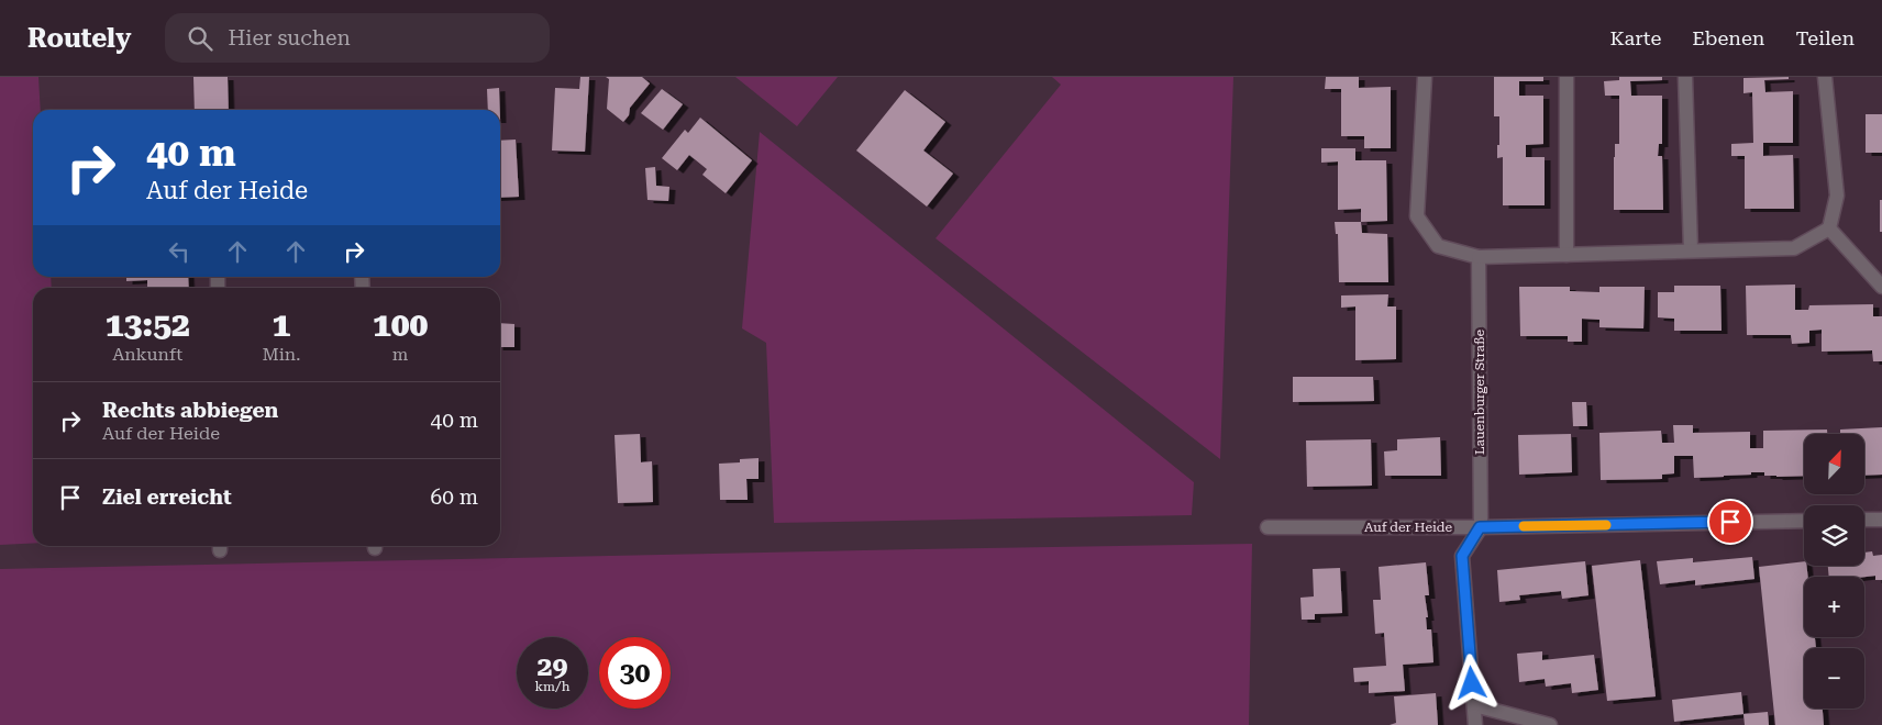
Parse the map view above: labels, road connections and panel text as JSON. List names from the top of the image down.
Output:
{
  "streets": {
    "street": ["Lauenburger Straße", "Auf der Heide"]
  },
  "crossings": [
    ["Lauenburger Straße", "Auf der Heide"]
  ],
  "north": "top right",
  "page": {
    "header": "Routely",
    "search": "Hier suchen",
    "nav": ["Karte", "Ebenen", "Teilen"],
    "turn": ["40 m", "Auf der Heide"],
    "eta": [
      "13:52",
      "Ankunft",
      "1",
      "Min.",
      "100",
      "m"
    ],
    "list": [
      {
        "name": "Rechts abbiegen",
        "note": "Auf der Heide",
        "value": "40 m"
      },
      {
        "name": "Ziel erreicht",
        "value": "60 m"
      }
    ],
    "map_buttons": ["+", "−"],
    "speed": "29 km/h",
    "limit": "30"
  }
}
